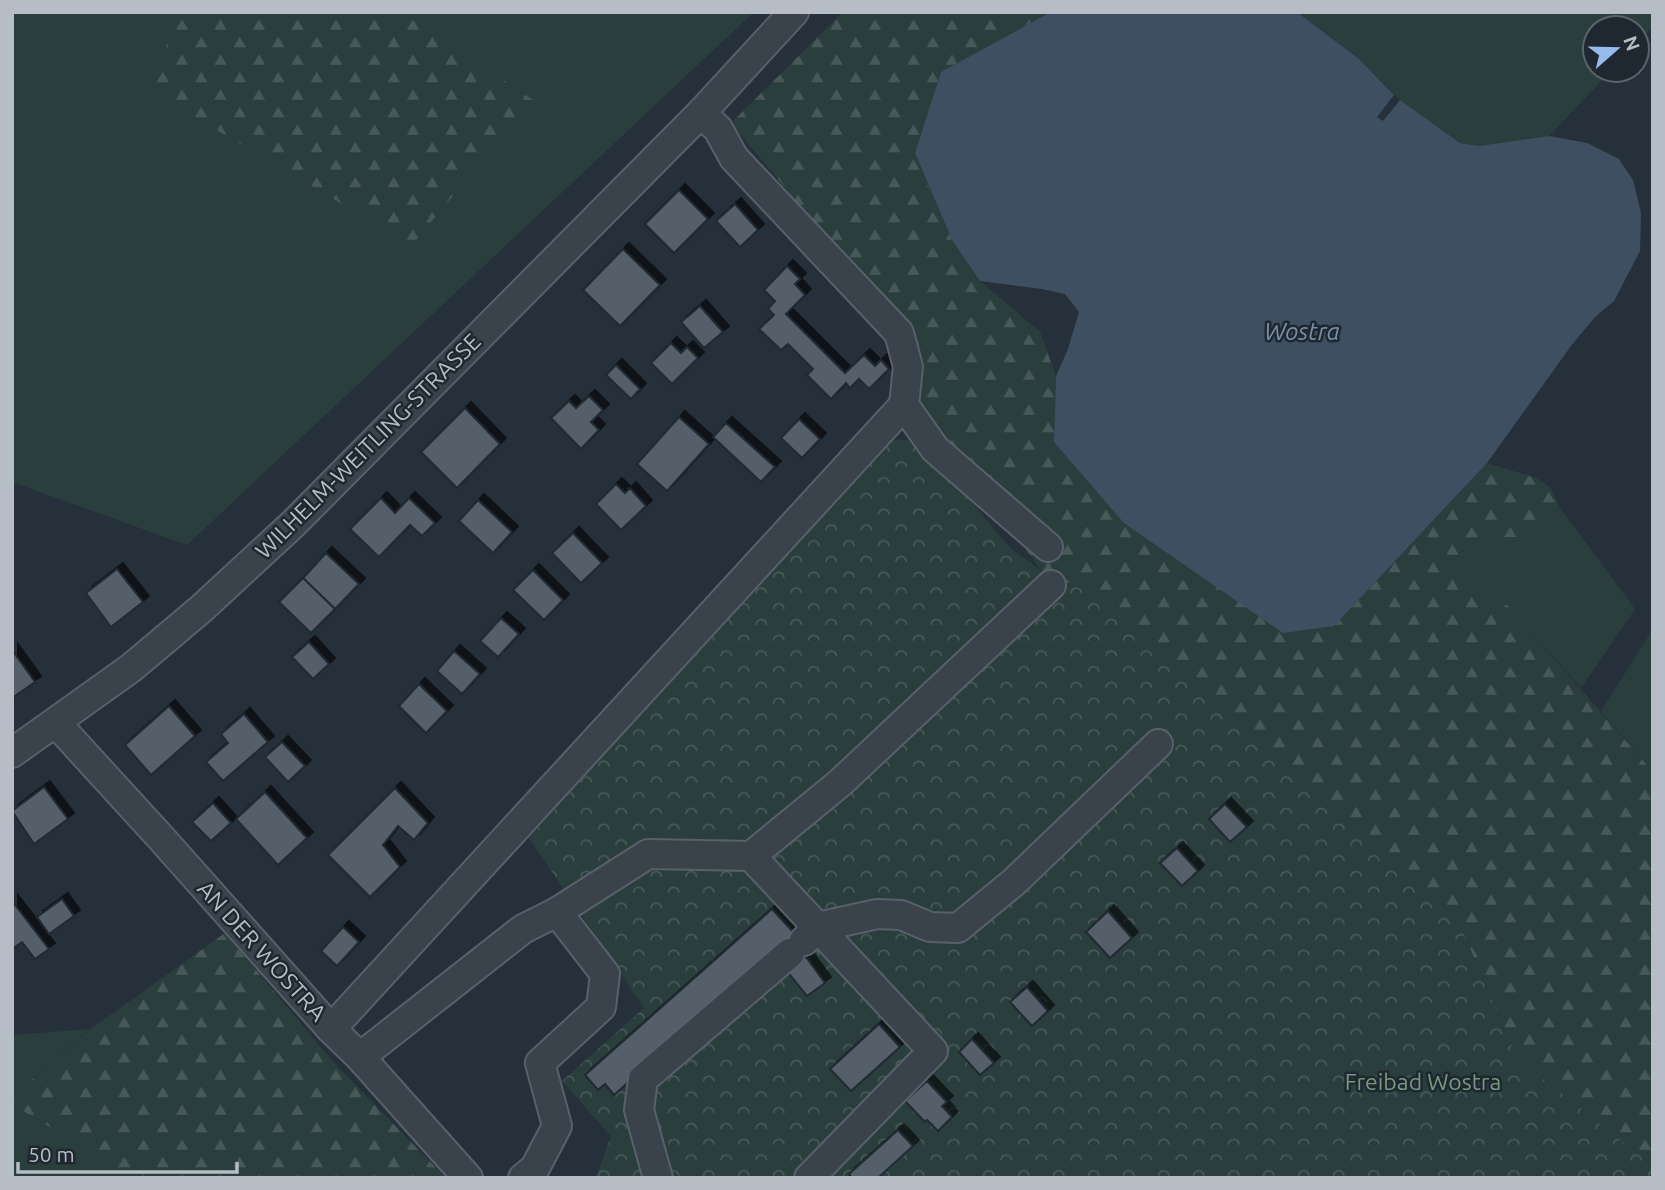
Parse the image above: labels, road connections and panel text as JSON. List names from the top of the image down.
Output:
{
  "streets": {
    "street": ["WILHELM-WEITLING-STRASSE", "AN DER WOSTRA"]
  },
  "crossings": [
    ["WILHELM-WEITLING-STRASSE", "AN DER WOSTRA"]
  ],
  "water": ["Wostra"],
  "parks": ["Freibad Wostra"],
  "scale_bar": "50 m",
  "north": "right"
}
